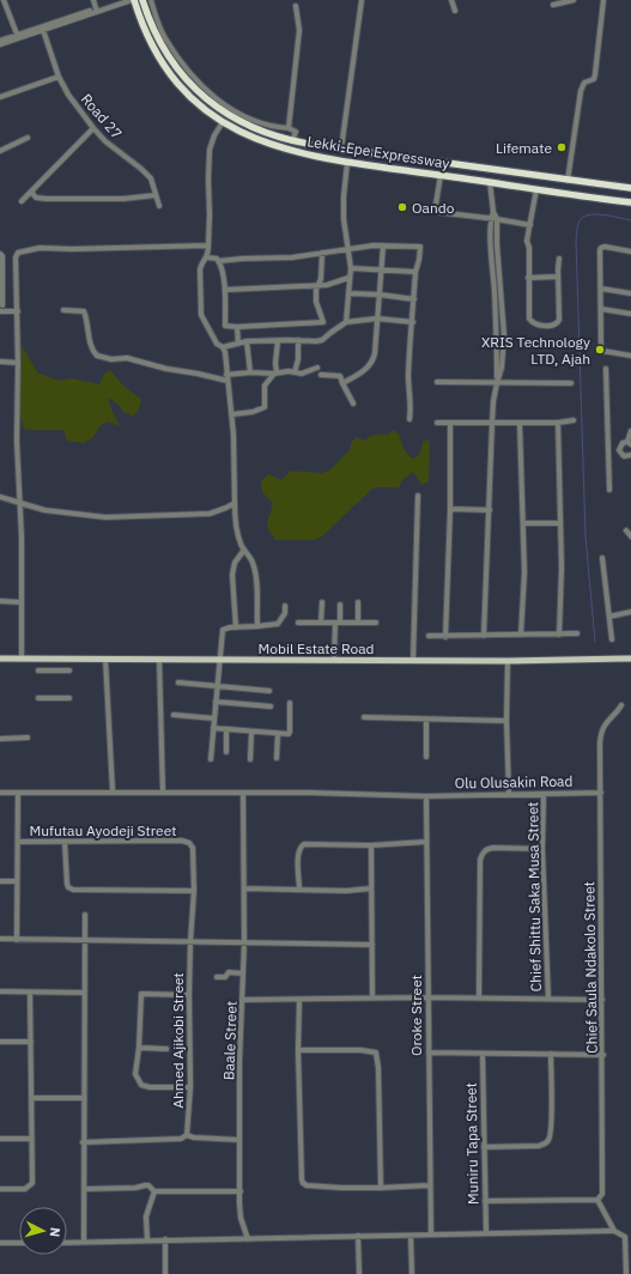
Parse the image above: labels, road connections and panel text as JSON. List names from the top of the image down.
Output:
{
  "streets": {
    "highway": ["Lekki-Epe Expressway"],
    "main road": ["Mobil Estate Road"],
    "street": [
      "Road 27",
      "Olu Olusakin Road",
      "Mufutau Ayodeji Street",
      "Chief Shittu Saka Musa Street",
      "Chief Saula Ndakolo Street",
      "Oroke Street",
      "Ahmed Ajikobi Street",
      "Baale Street",
      "Muniru Tapa Street"
    ]
  },
  "crossings": [
    ["Olu Olusakin Road", "Chief Shittu Saka Musa Street"],
    ["Olu Olusakin Road", "Chief Saula Ndakolo Street"],
    ["Olu Olusakin Road", "Oroke Street"],
    ["Olu Olusakin Road", "Baale Street"],
    ["Mufutau Ayodeji Street", "Ahmed Ajikobi Street"]
  ],
  "places": ["Lifemate", "Oando", "XRIS Technology LTD, Ajah"],
  "north": "right"
}
